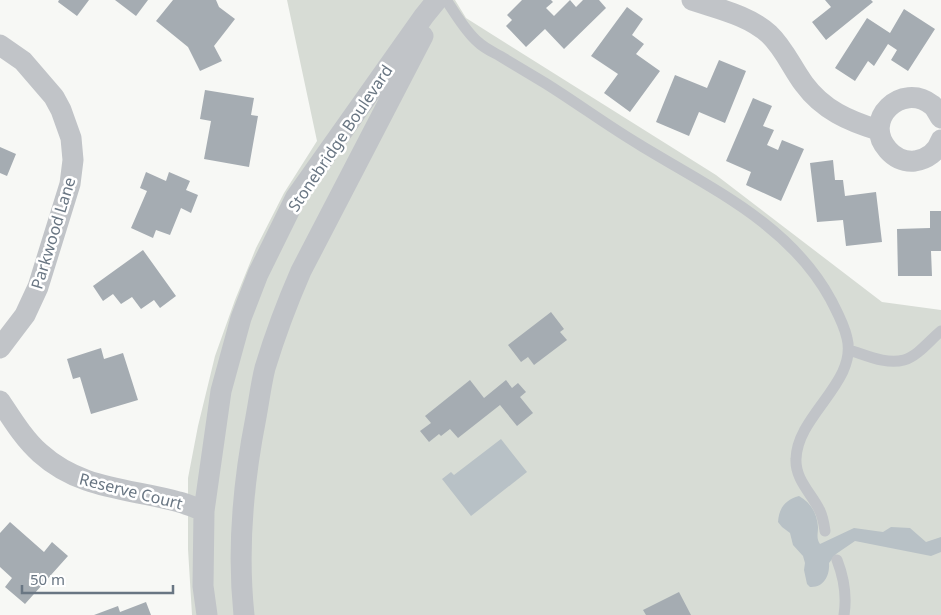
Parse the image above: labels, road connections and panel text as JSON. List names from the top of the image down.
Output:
{
  "streets": {
    "street": ["Stonebridge Boulevard", "Parkwood Lane", "Reserve Court"]
  },
  "crossings": [
    ["Stonebridge Boulevard", "Reserve Court"]
  ],
  "scale_bar": "50 m"
}
